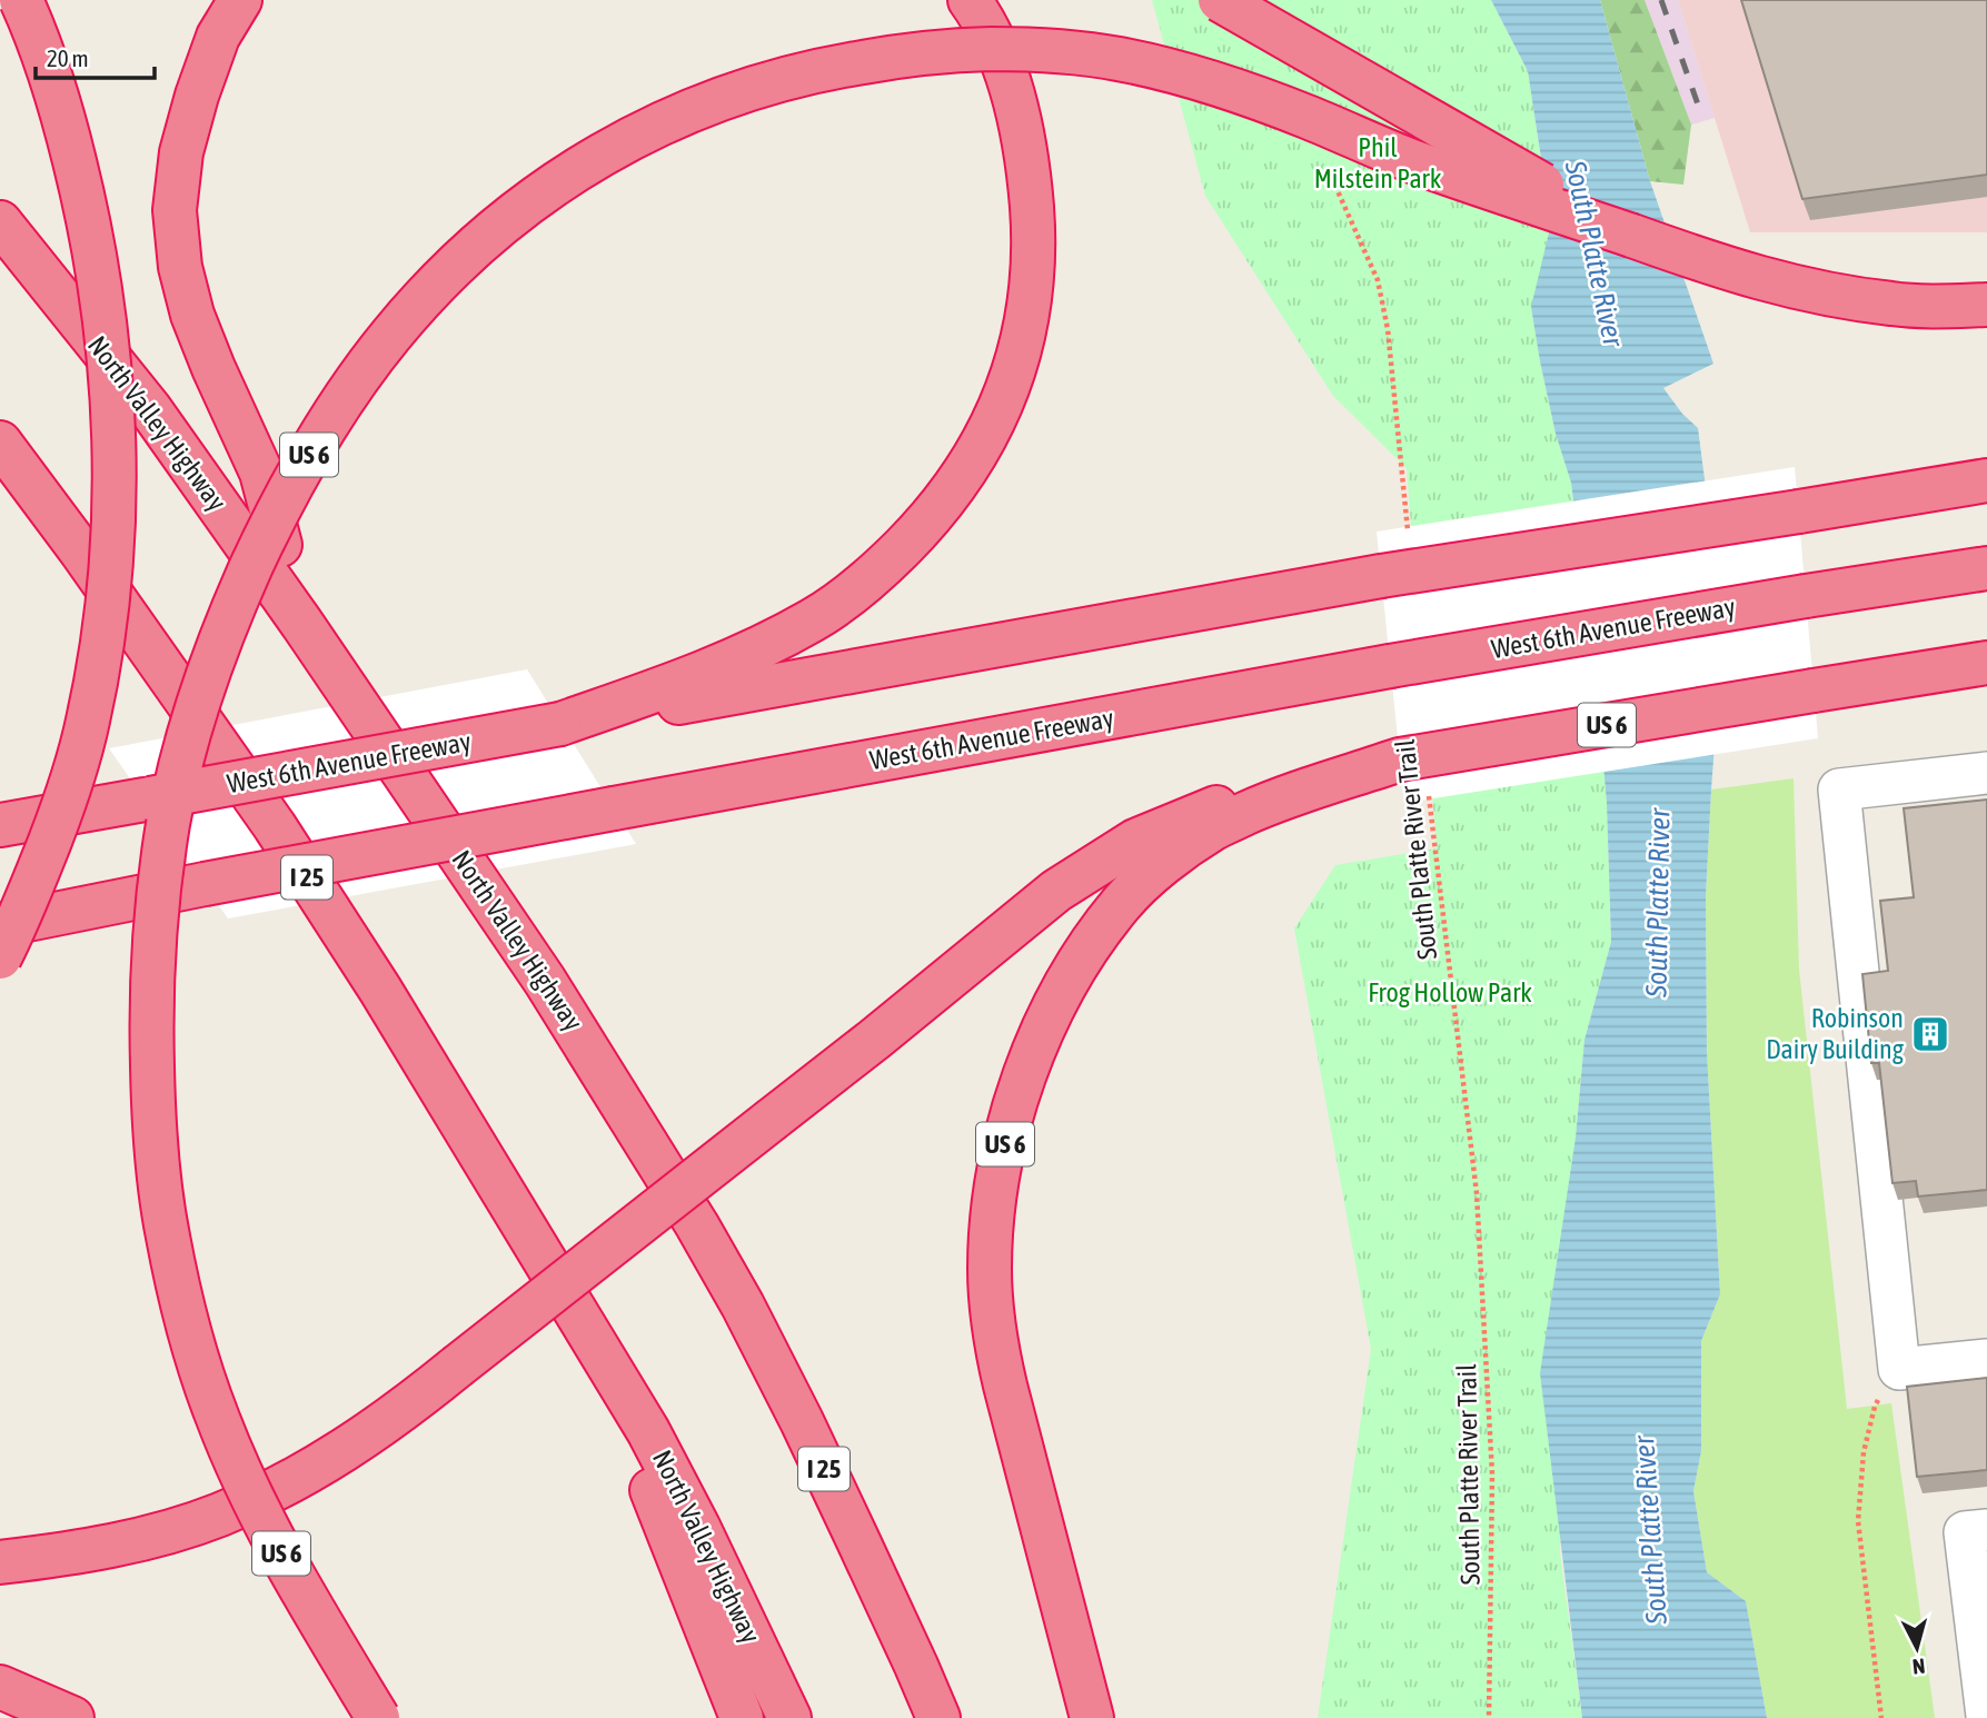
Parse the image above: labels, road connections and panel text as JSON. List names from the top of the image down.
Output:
{
  "streets": {
    "highway": [
      "North Valley Highway",
      "US 6",
      "West 6th Avenue Freeway",
      "I 25"
    ],
    "path": ["South Platte River Trail"]
  },
  "crossings": [
    ["US 6", "South Platte River Trail"]
  ],
  "water": ["South Platte River"],
  "parks": ["Phil Milstein Park", "Frog Hollow Park"],
  "places": {
    "building": ["Robinson Dairy Building"]
  },
  "scale_bar": "20 m",
  "north": "bottom"
}
